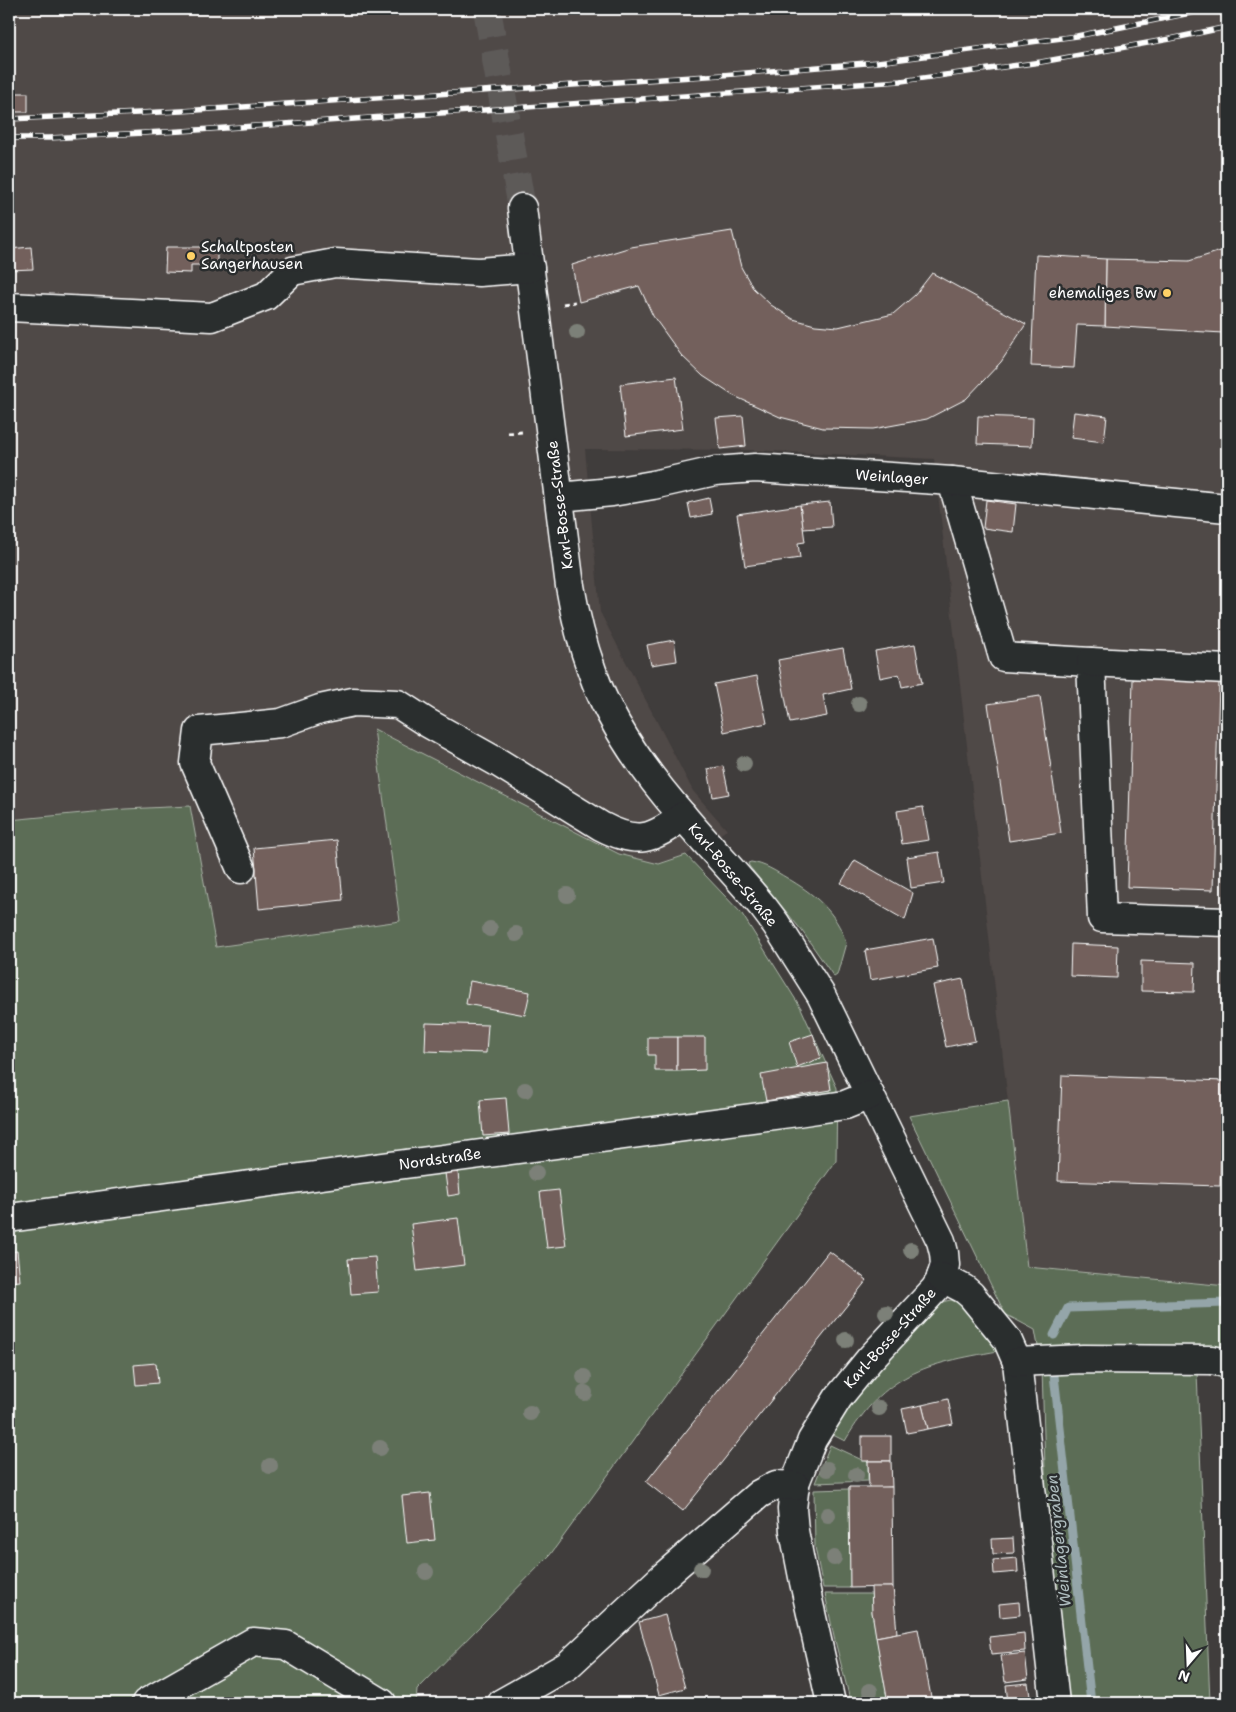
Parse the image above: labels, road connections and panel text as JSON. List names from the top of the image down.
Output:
{
  "streets": {
    "street": ["Weinlager", "Karl-Bosse-Straße", "Nordstraße"]
  },
  "crossings": [
    ["Weinlager", "Karl-Bosse-Straße"],
    ["Karl-Bosse-Straße", "Nordstraße"]
  ],
  "water": ["Weinlagergraben"],
  "places": ["Schaltposten Sangerhausen", "ehemaliges Bw"],
  "north": "bottom"
}
